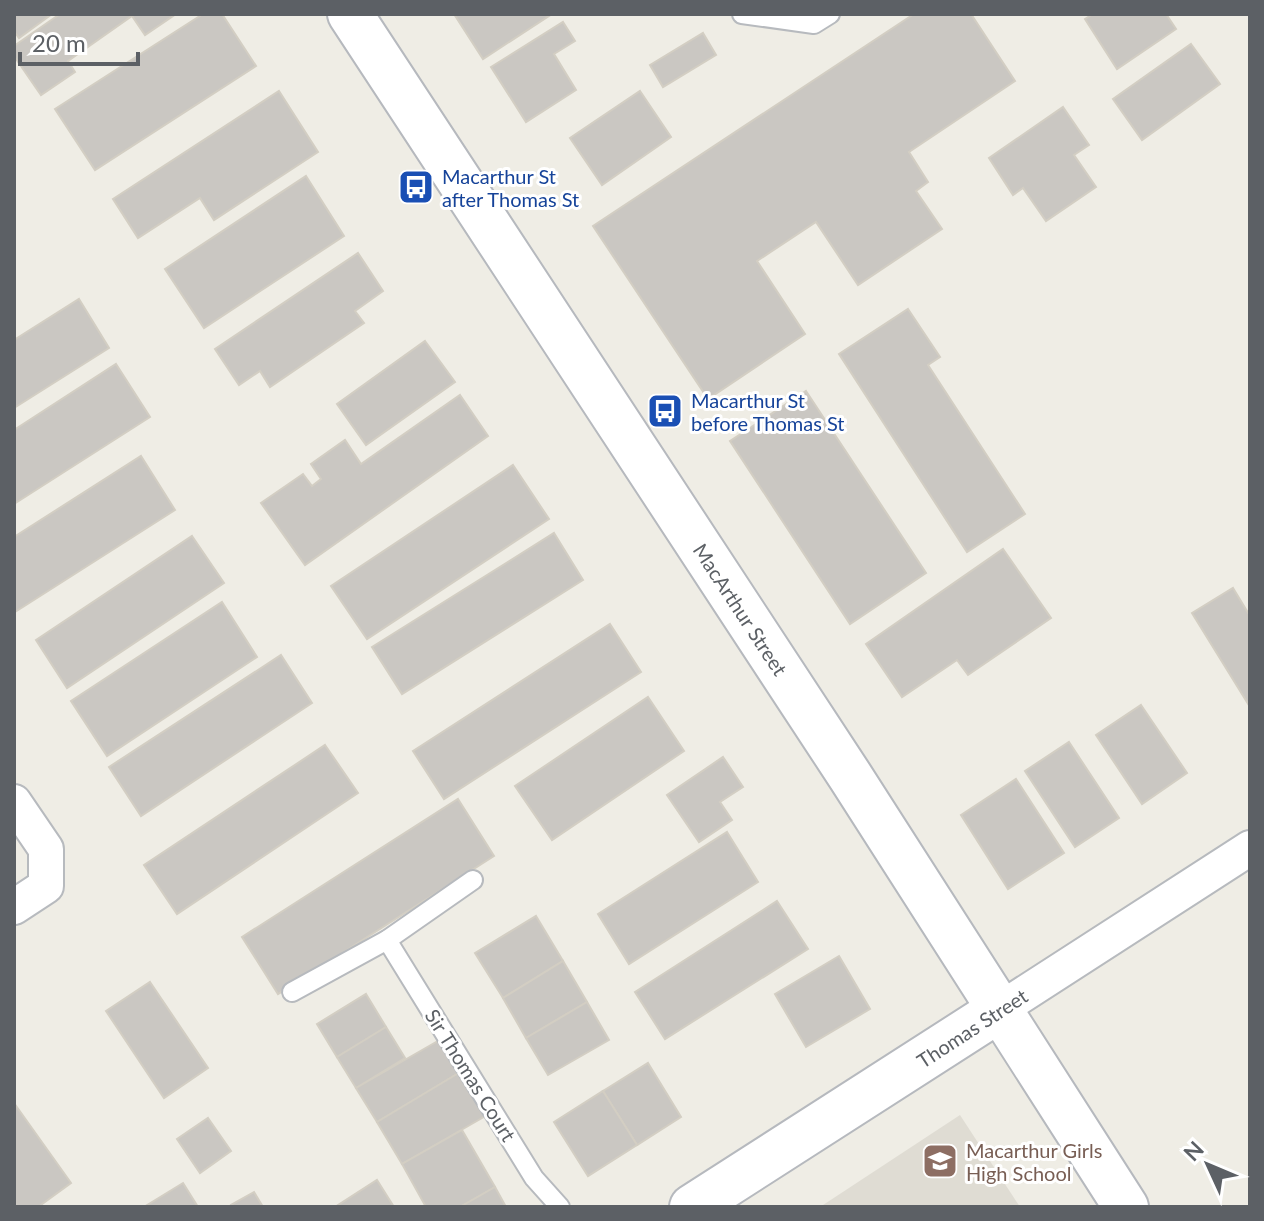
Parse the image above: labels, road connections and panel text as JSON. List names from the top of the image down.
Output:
{
  "streets": {
    "main road": ["MacArthur Street", "Thomas Street"],
    "lane": ["Sir Thomas Court"]
  },
  "crossings": [
    ["MacArthur Street", "Thomas Street"]
  ],
  "places": {
    "bus stop": ["Macarthur St after Thomas St", "Macarthur St before Thomas St"],
    "school or university": ["Macarthur Girls High School"]
  },
  "scale_bar": "20 m",
  "north": "top left"
}
